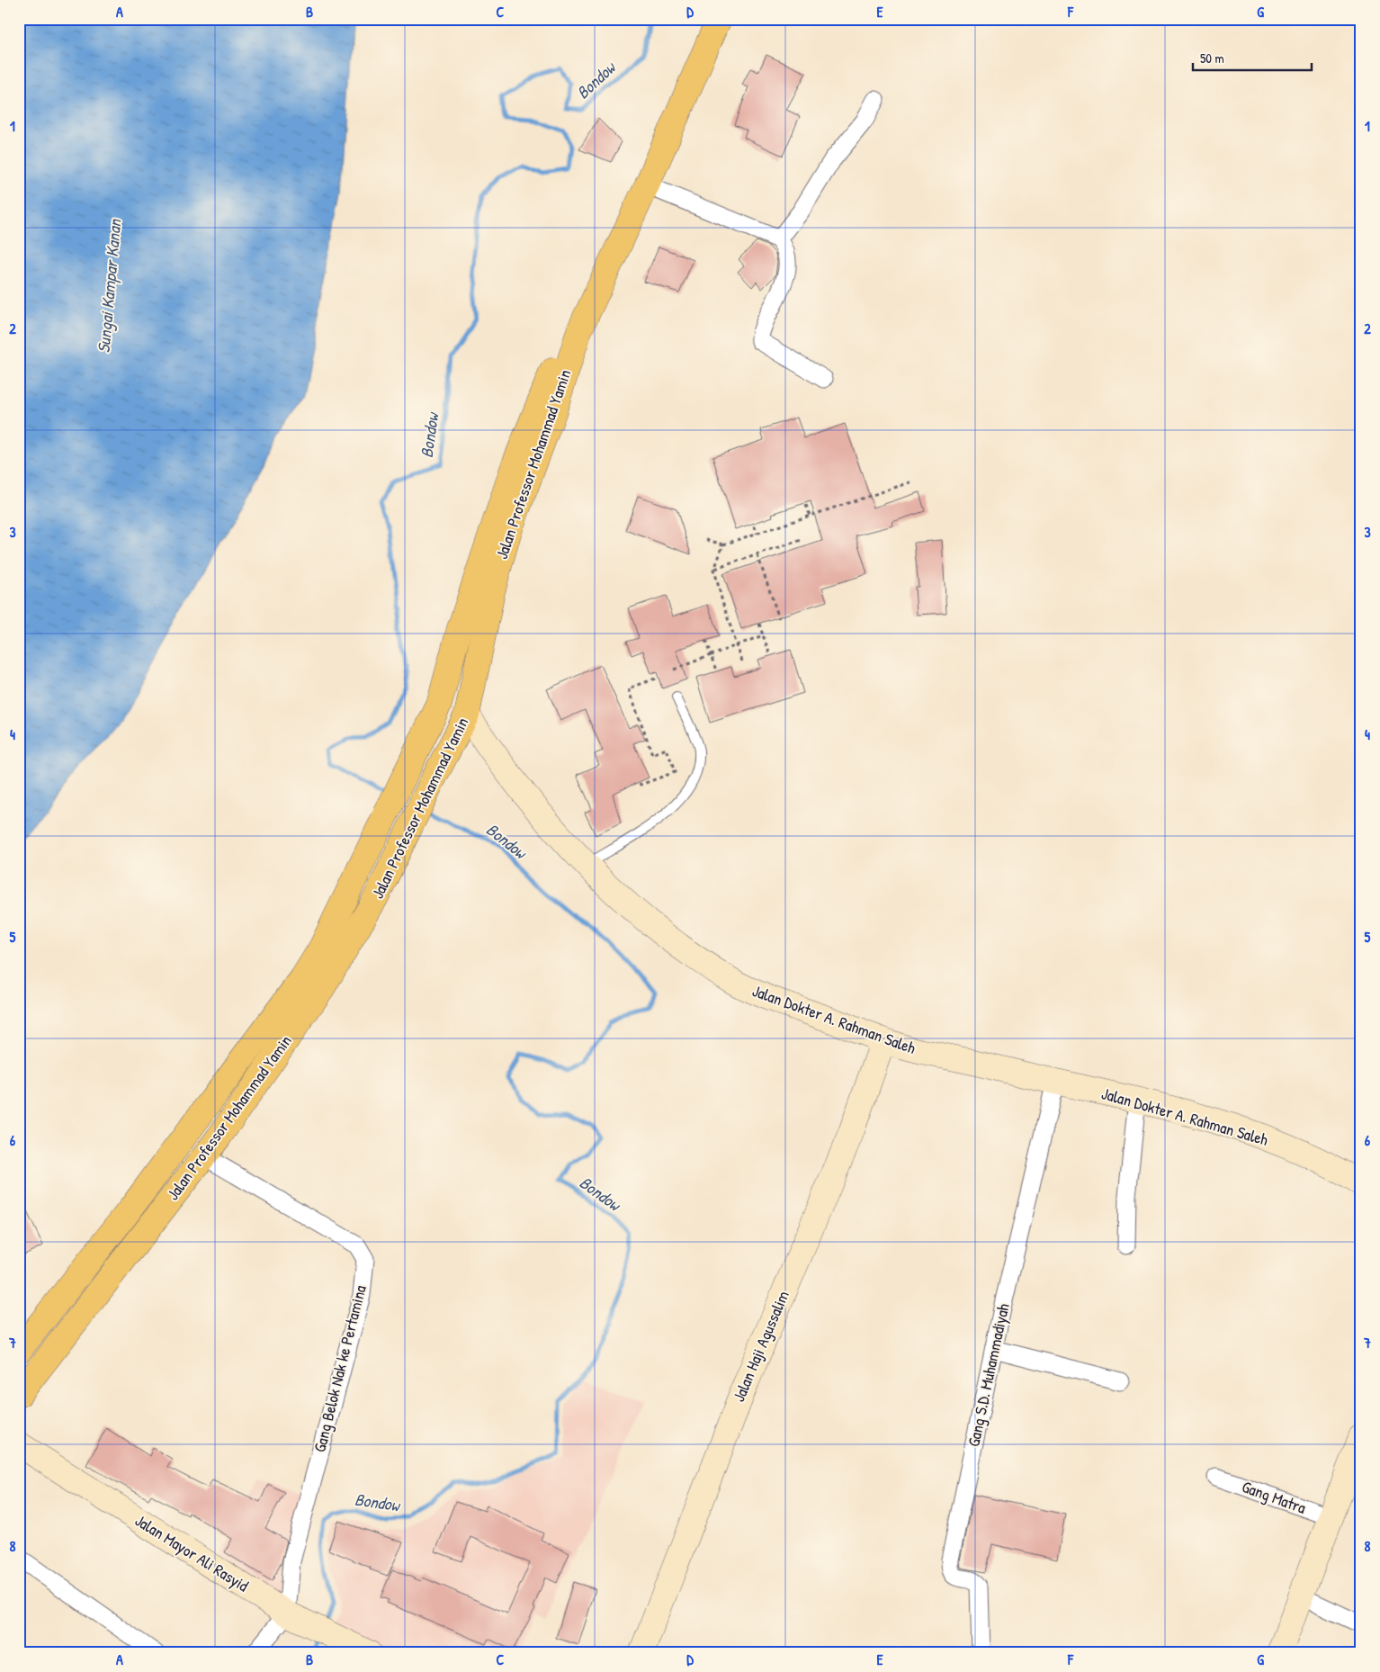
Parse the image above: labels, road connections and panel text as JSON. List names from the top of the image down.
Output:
{
  "streets": {
    "highway": ["Jalan Professor Mohammad Yamin"],
    "street": [
      "Jalan Dokter A. Rahman Saleh",
      "Jalan Haji Agussalim",
      "Gang Belok Nak ke Pertamina",
      "Gang S.D. Muhammadiyah",
      "Gang Matra",
      "Jalan Mayor Ali Rasyid"
    ]
  },
  "crossings": [
    ["Jalan Professor Mohammad Yamin", "Jalan Dokter A. Rahman Saleh"],
    ["Jalan Professor Mohammad Yamin", "Gang Belok Nak ke Pertamina"],
    ["Jalan Dokter A. Rahman Saleh", "Jalan Haji Agussalim"],
    ["Jalan Dokter A. Rahman Saleh", "Gang S.D. Muhammadiyah"],
    ["Gang Belok Nak ke Pertamina", "Jalan Mayor Ali Rasyid"]
  ],
  "water": ["Bondow", "Sungai Kampar Kanan"],
  "scale_bar": "50 m",
  "grid": {
    "columns": [
      "A",
      "B",
      "C",
      "D",
      "E",
      "F",
      "G"
    ],
    "rows": [
      "1",
      "2",
      "3",
      "4",
      "5",
      "6",
      "7",
      "8"
    ]
  }
}
